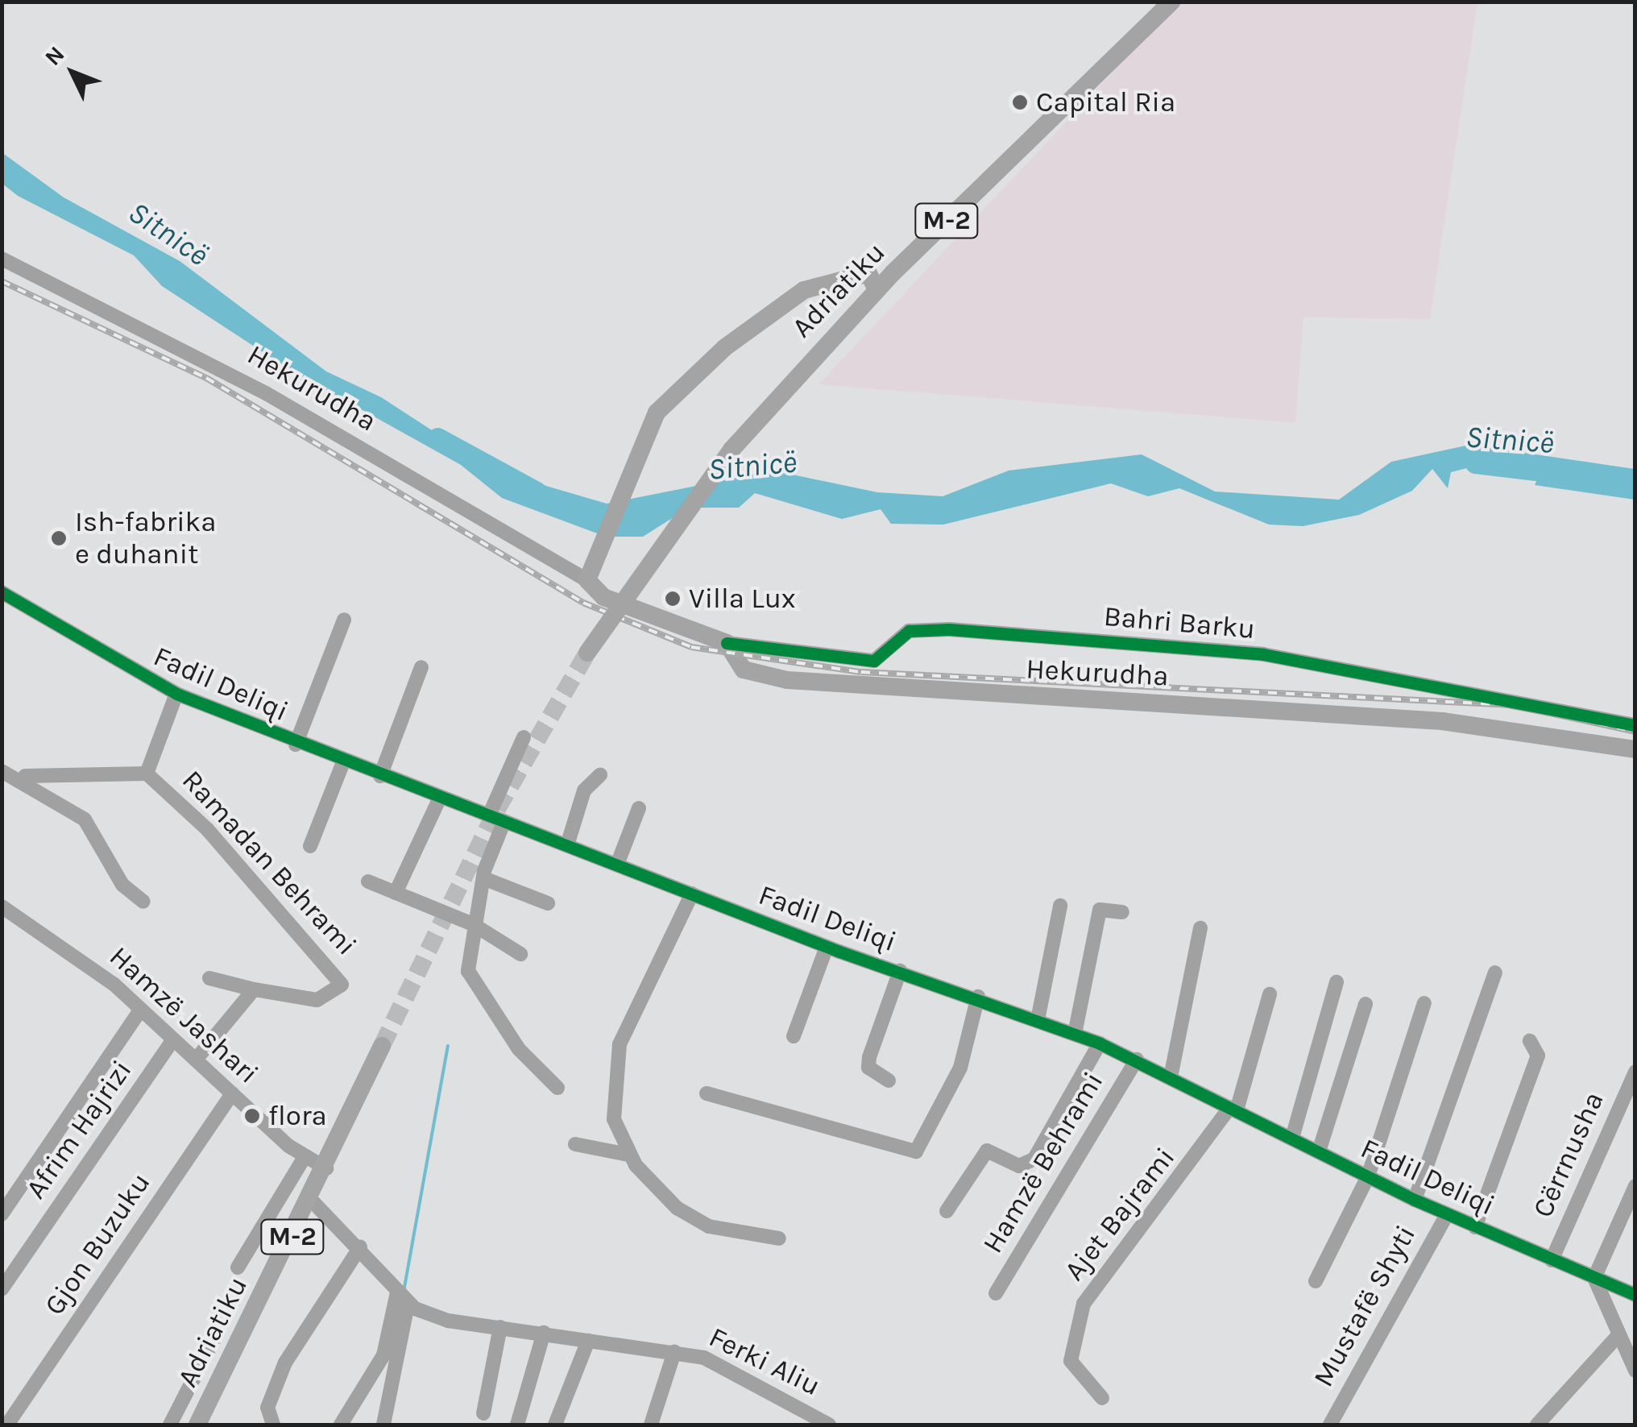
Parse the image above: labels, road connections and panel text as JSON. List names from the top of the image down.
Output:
{
  "streets": {
    "main road": ["M-2", "Adriatiku", "Hekurudha"],
    "street": [
      "Bahri Barku",
      "Fadil Deliqi",
      "Ramadan Behrami",
      "Hamzë Jashari",
      "Afrim Hajrizi",
      "Cërrnusha",
      "Hamzë Behrami",
      "Ajet Bajrami",
      "Gjon Buzuku",
      "Mustafë Shyti",
      "Ferki Aliu"
    ]
  },
  "crossings": [
    ["Adriatiku", "Hamzë Jashari"],
    ["Adriatiku", "Ferki Aliu"],
    ["Hekurudha", "Bahri Barku"],
    ["Fadil Deliqi", "Ramadan Behrami"],
    ["Fadil Deliqi", "Cërrnusha"],
    ["Fadil Deliqi", "Hamzë Behrami"],
    ["Fadil Deliqi", "Ajet Bajrami"],
    ["Fadil Deliqi", "Mustafë Shyti"],
    ["Hamzë Jashari", "Afrim Hajrizi"],
    ["Hamzë Jashari", "Gjon Buzuku"]
  ],
  "water": ["Sitnicë"],
  "places": [
    "Capital Ria",
    "Ish-fabrika e duhanit",
    "Villa Lux",
    "flora"
  ],
  "north": "top left"
}
